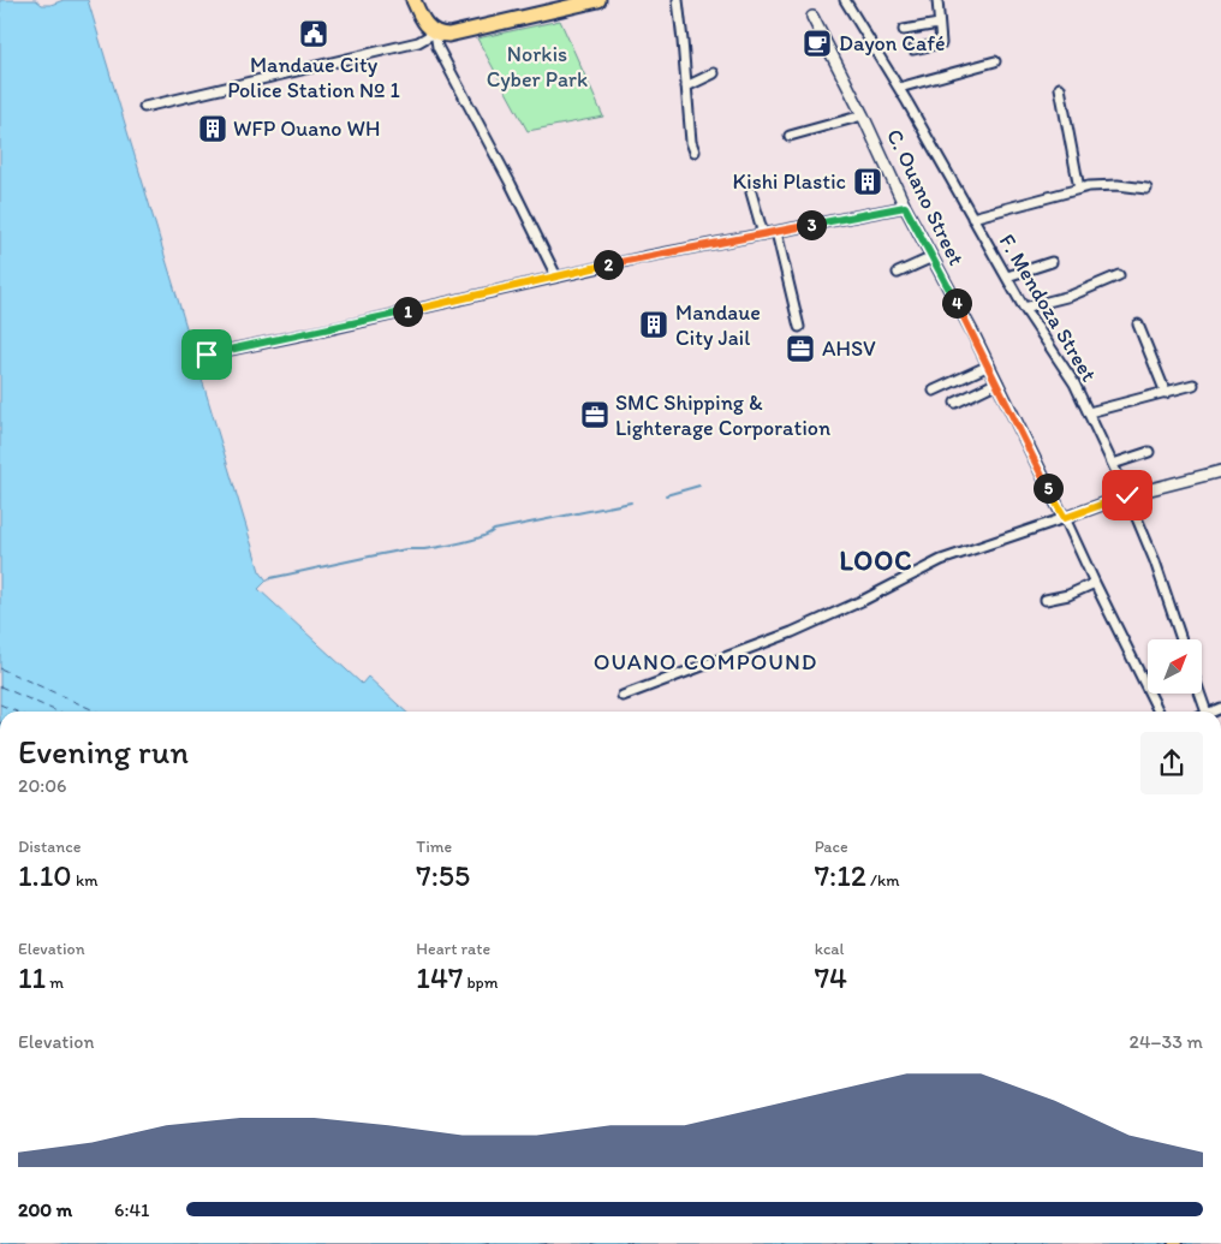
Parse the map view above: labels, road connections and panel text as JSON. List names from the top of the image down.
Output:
{
  "streets": {
    "street": ["C. Ouano Street", "F. Mendoza Street"]
  },
  "districts": ["LOOC", "OUANO COMPOUND"],
  "parks": ["Norkis Cyber Park"],
  "places": {
    "public building": ["Mandaue City Police Station № 1"],
    "cafe": ["Dayon Café"],
    "building": ["WFP Ouano WH", "Kishi Plastic", "Mandaue City Jail"],
    "office": ["AHSV", "SMC Shipping & Lighterage Corporation"]
  },
  "north": "top right",
  "page": {
    "pins": [
      "3",
      "2",
      "4",
      "1",
      "5"
    ],
    "heading": ["Evening run", "20:06"],
    "stats": [
      ["Distance", "1.10 km"],
      ["Time", "7:55"],
      ["Pace", "7:12 /km"],
      ["Elevation", "11 m"],
      ["Heart rate", "147 bpm"],
      ["kcal", "74"]
    ],
    "chart": ["Elevation", "24–33 m"],
    "list": [
      {
        "name": "200 m",
        "note": "6:41"
      }
    ]
  }
}
